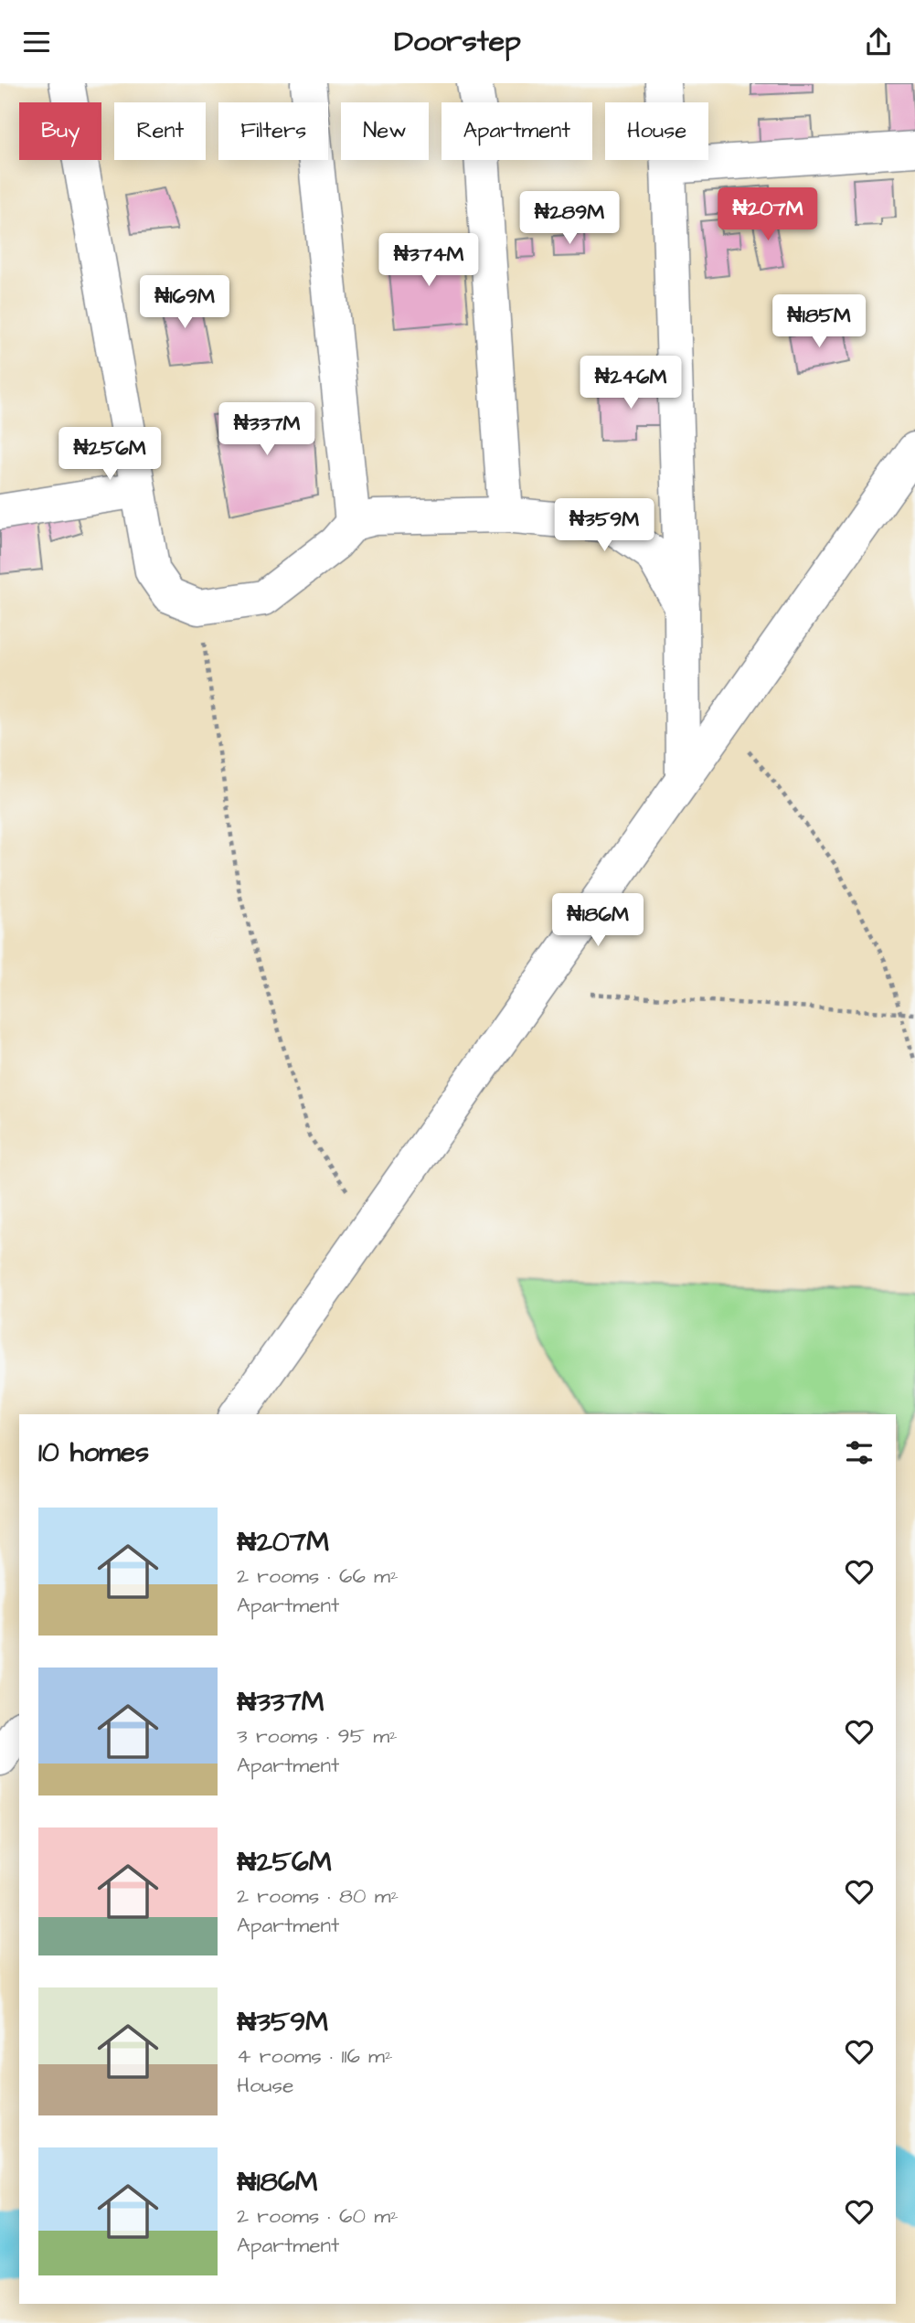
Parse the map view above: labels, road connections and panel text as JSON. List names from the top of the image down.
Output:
{
  "page": {
    "header": "Doorstep",
    "chip": [
      "Buy",
      "Rent",
      "Filters",
      "New",
      "Apartment",
      "House"
    ],
    "price": [
      "₦207M",
      "₦289M",
      "₦374M",
      "₦169M",
      "₦185M",
      "₦246M",
      "₦337M",
      "₦256M",
      "₦359M",
      "₦186M"
    ],
    "heading": "10 homes",
    "list": [
      {
        "name": "₦207M",
        "note": "2 rooms · 66 m² · Apartment"
      },
      {
        "name": "₦337M",
        "note": "3 rooms · 95 m² · Apartment"
      },
      {
        "name": "₦256M",
        "note": "2 rooms · 80 m² · Apartment"
      },
      {
        "name": "₦359M",
        "note": "4 rooms · 116 m² · House"
      },
      {
        "name": "₦186M",
        "note": "2 rooms · 60 m² · Apartment"
      }
    ]
  }
}
